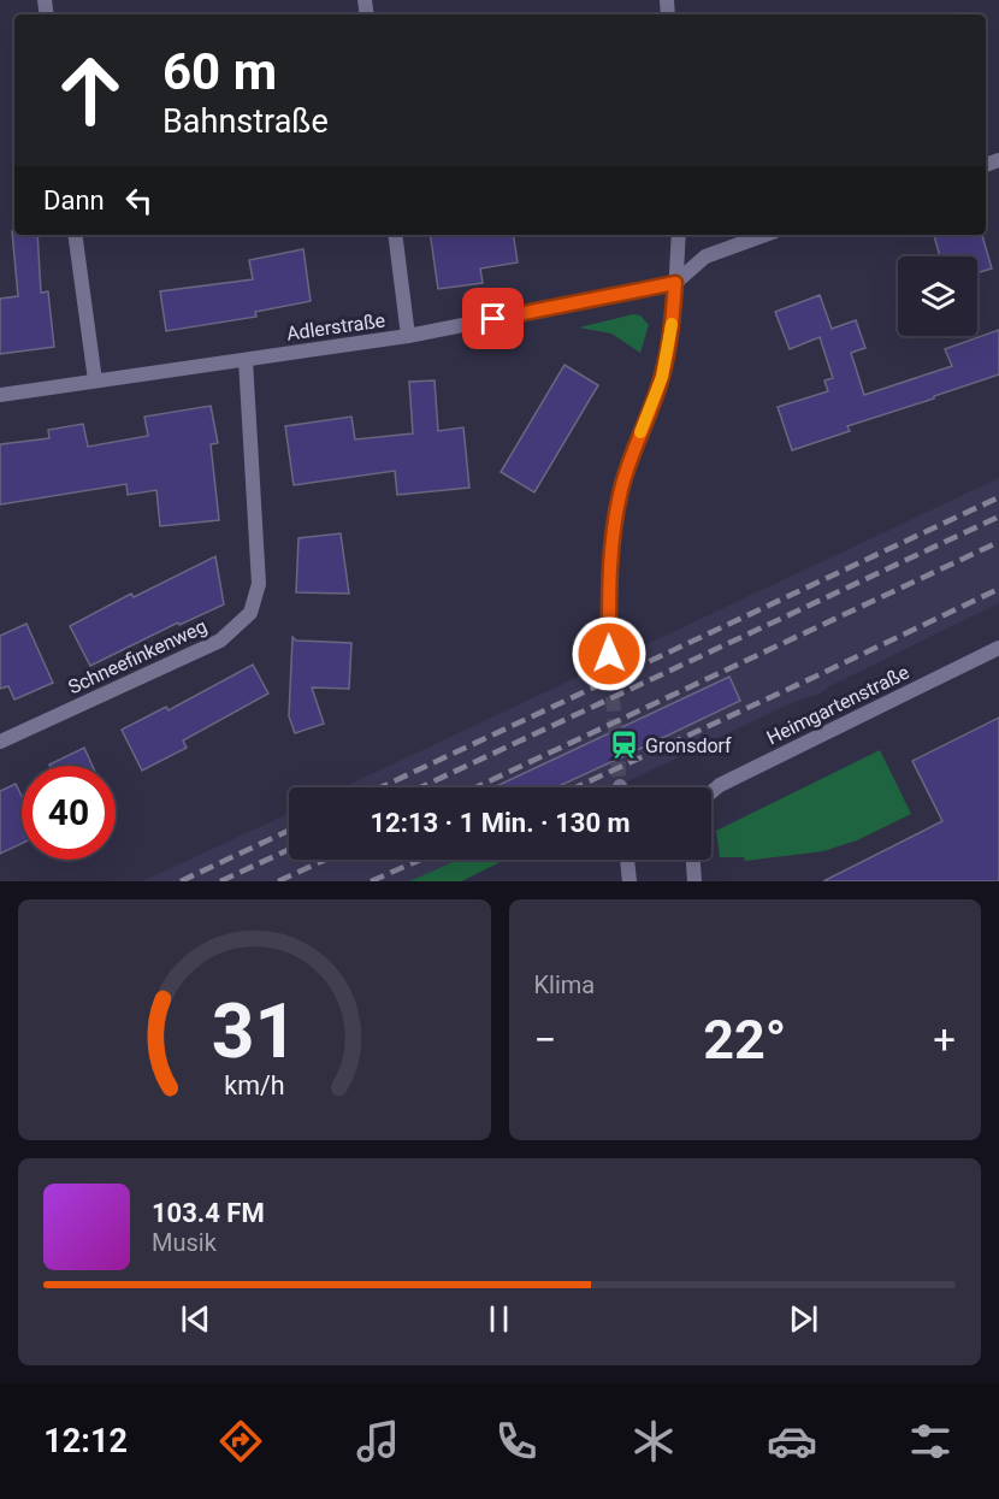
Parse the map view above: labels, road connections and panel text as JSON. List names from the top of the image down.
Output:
{
  "streets": {
    "street": ["Adlerstraße", "Schneefinkenweg", "Heimgartenstraße"]
  },
  "crossings": [
    ["Adlerstraße", "Schneefinkenweg"]
  ],
  "places": {
    "station": ["Gronsdorf"]
  },
  "page": {
    "turn": ["60 m", "Bahnstraße"],
    "then": "Dann",
    "limit": "40",
    "trip": "12:13 · 1 Min. · 130 m",
    "tile": "Klima",
    "heat": ["−", "22°", "+"],
    "song": ["103.4 FM", "Musik"],
    "tabs": "12:12",
    "gauge": ["31", "km/h"]
  }
}
